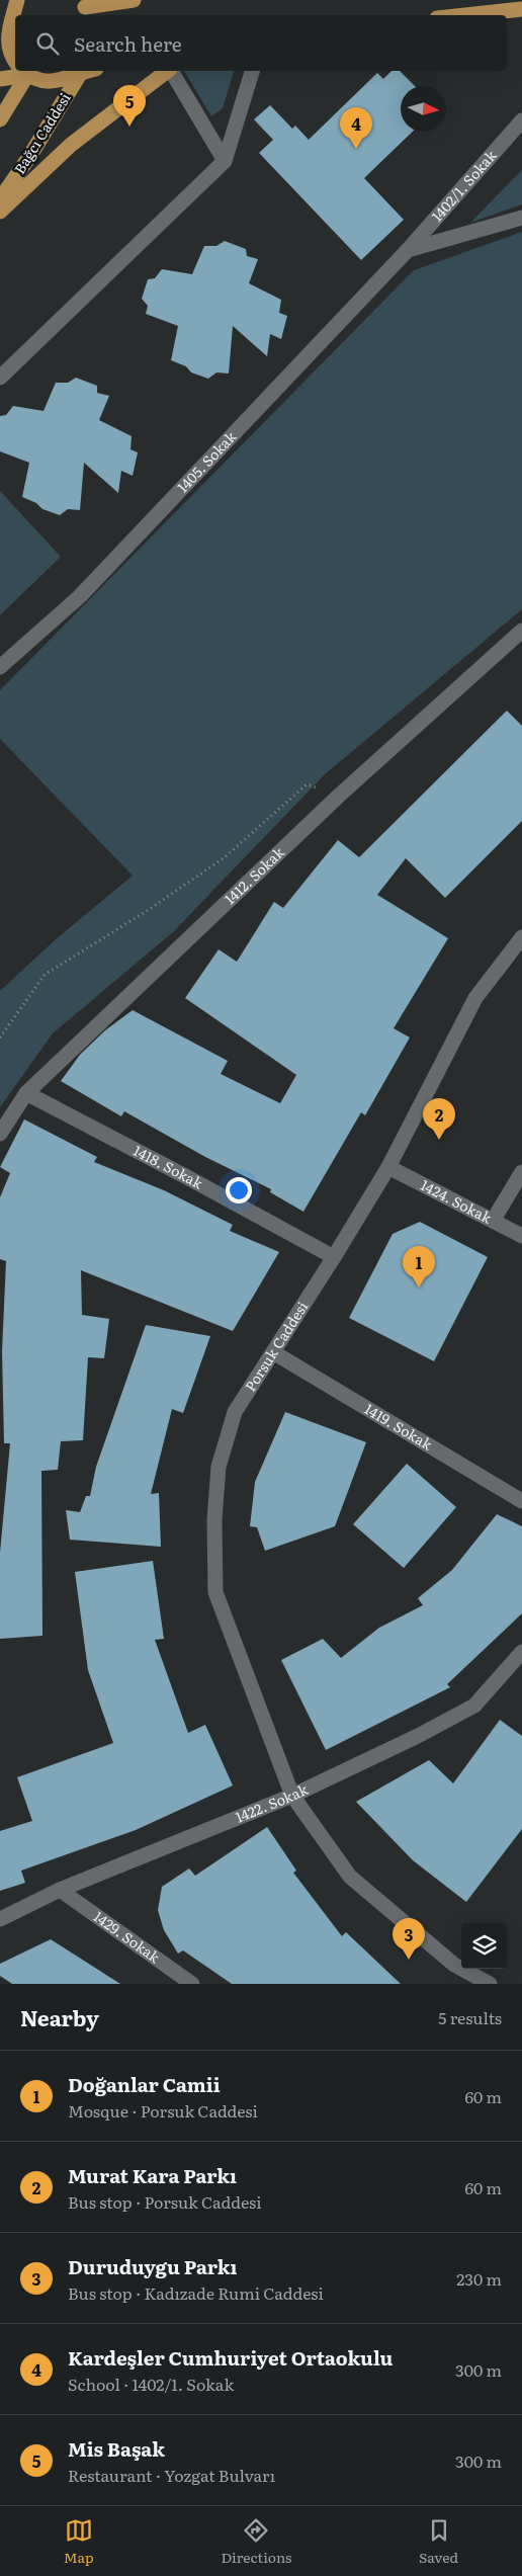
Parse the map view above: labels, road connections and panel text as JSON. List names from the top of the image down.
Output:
{
  "streets": {
    "main road": ["Bağcı Caddesi"],
    "street": [
      "1402/1. Sokak",
      "1405. Sokak",
      "1412. Sokak",
      "1418. Sokak",
      "1424. Sokak",
      "Porsuk Caddesi",
      "1419. Sokak",
      "1422. Sokak",
      "1429. Sokak"
    ]
  },
  "crossings": [
    ["1402/1. Sokak", "1405. Sokak"],
    ["1412. Sokak", "1418. Sokak"],
    ["1418. Sokak", "Porsuk Caddesi"],
    ["1424. Sokak", "Porsuk Caddesi"],
    ["Porsuk Caddesi", "1419. Sokak"],
    ["Porsuk Caddesi", "1422. Sokak"],
    ["1422. Sokak", "1429. Sokak"]
  ],
  "north": "right",
  "page": {
    "search": "Search here",
    "pins": [
      "5",
      "4",
      "2",
      "1",
      "3"
    ],
    "heading": ["Nearby", "5 results"],
    "list": [
      {
        "mark": "1",
        "name": "Doğanlar Camii",
        "note": "Mosque · Porsuk Caddesi",
        "value": "60 m"
      },
      {
        "mark": "2",
        "name": "Murat Kara Parkı",
        "note": "Bus stop · Porsuk Caddesi",
        "value": "60 m"
      },
      {
        "mark": "3",
        "name": "Duruduygu Parkı",
        "note": "Bus stop · Kadızade Rumi Caddesi",
        "value": "230 m"
      },
      {
        "mark": "4",
        "name": "Kardeşler Cumhuriyet Ortaokulu",
        "note": "School · 1402/1. Sokak",
        "value": "300 m"
      },
      {
        "mark": "5",
        "name": "Mis Başak",
        "note": "Restaurant · Yozgat Bulvarı",
        "value": "300 m"
      }
    ],
    "nav": ["Map", "Directions", "Saved"]
  }
}
